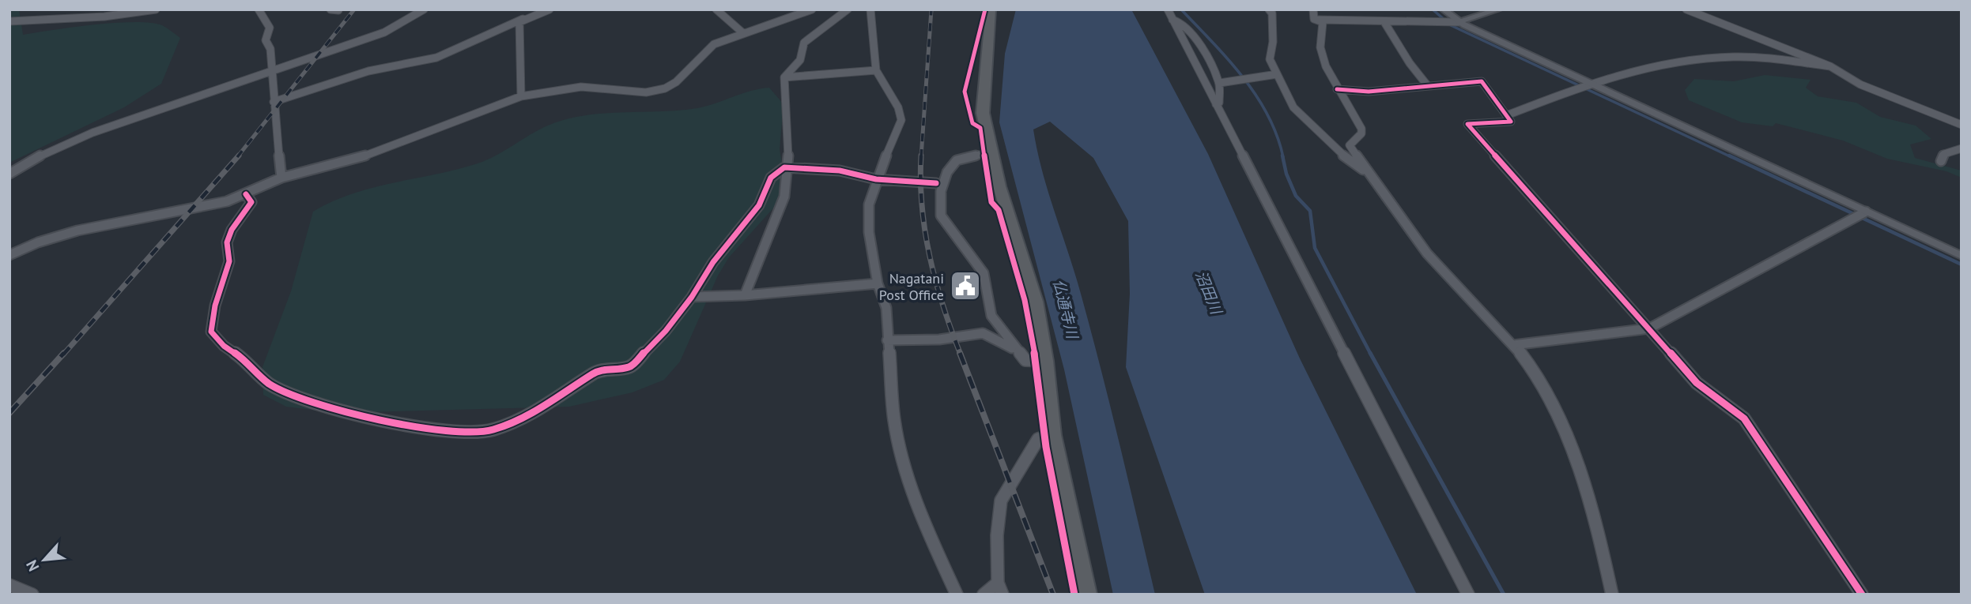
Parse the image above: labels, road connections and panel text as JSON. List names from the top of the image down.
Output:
{
  "water": ["沼田川", "仏通寺川"],
  "places": {
    "public building": ["Nagatani Post Office"]
  },
  "north": "bottom left"
}
